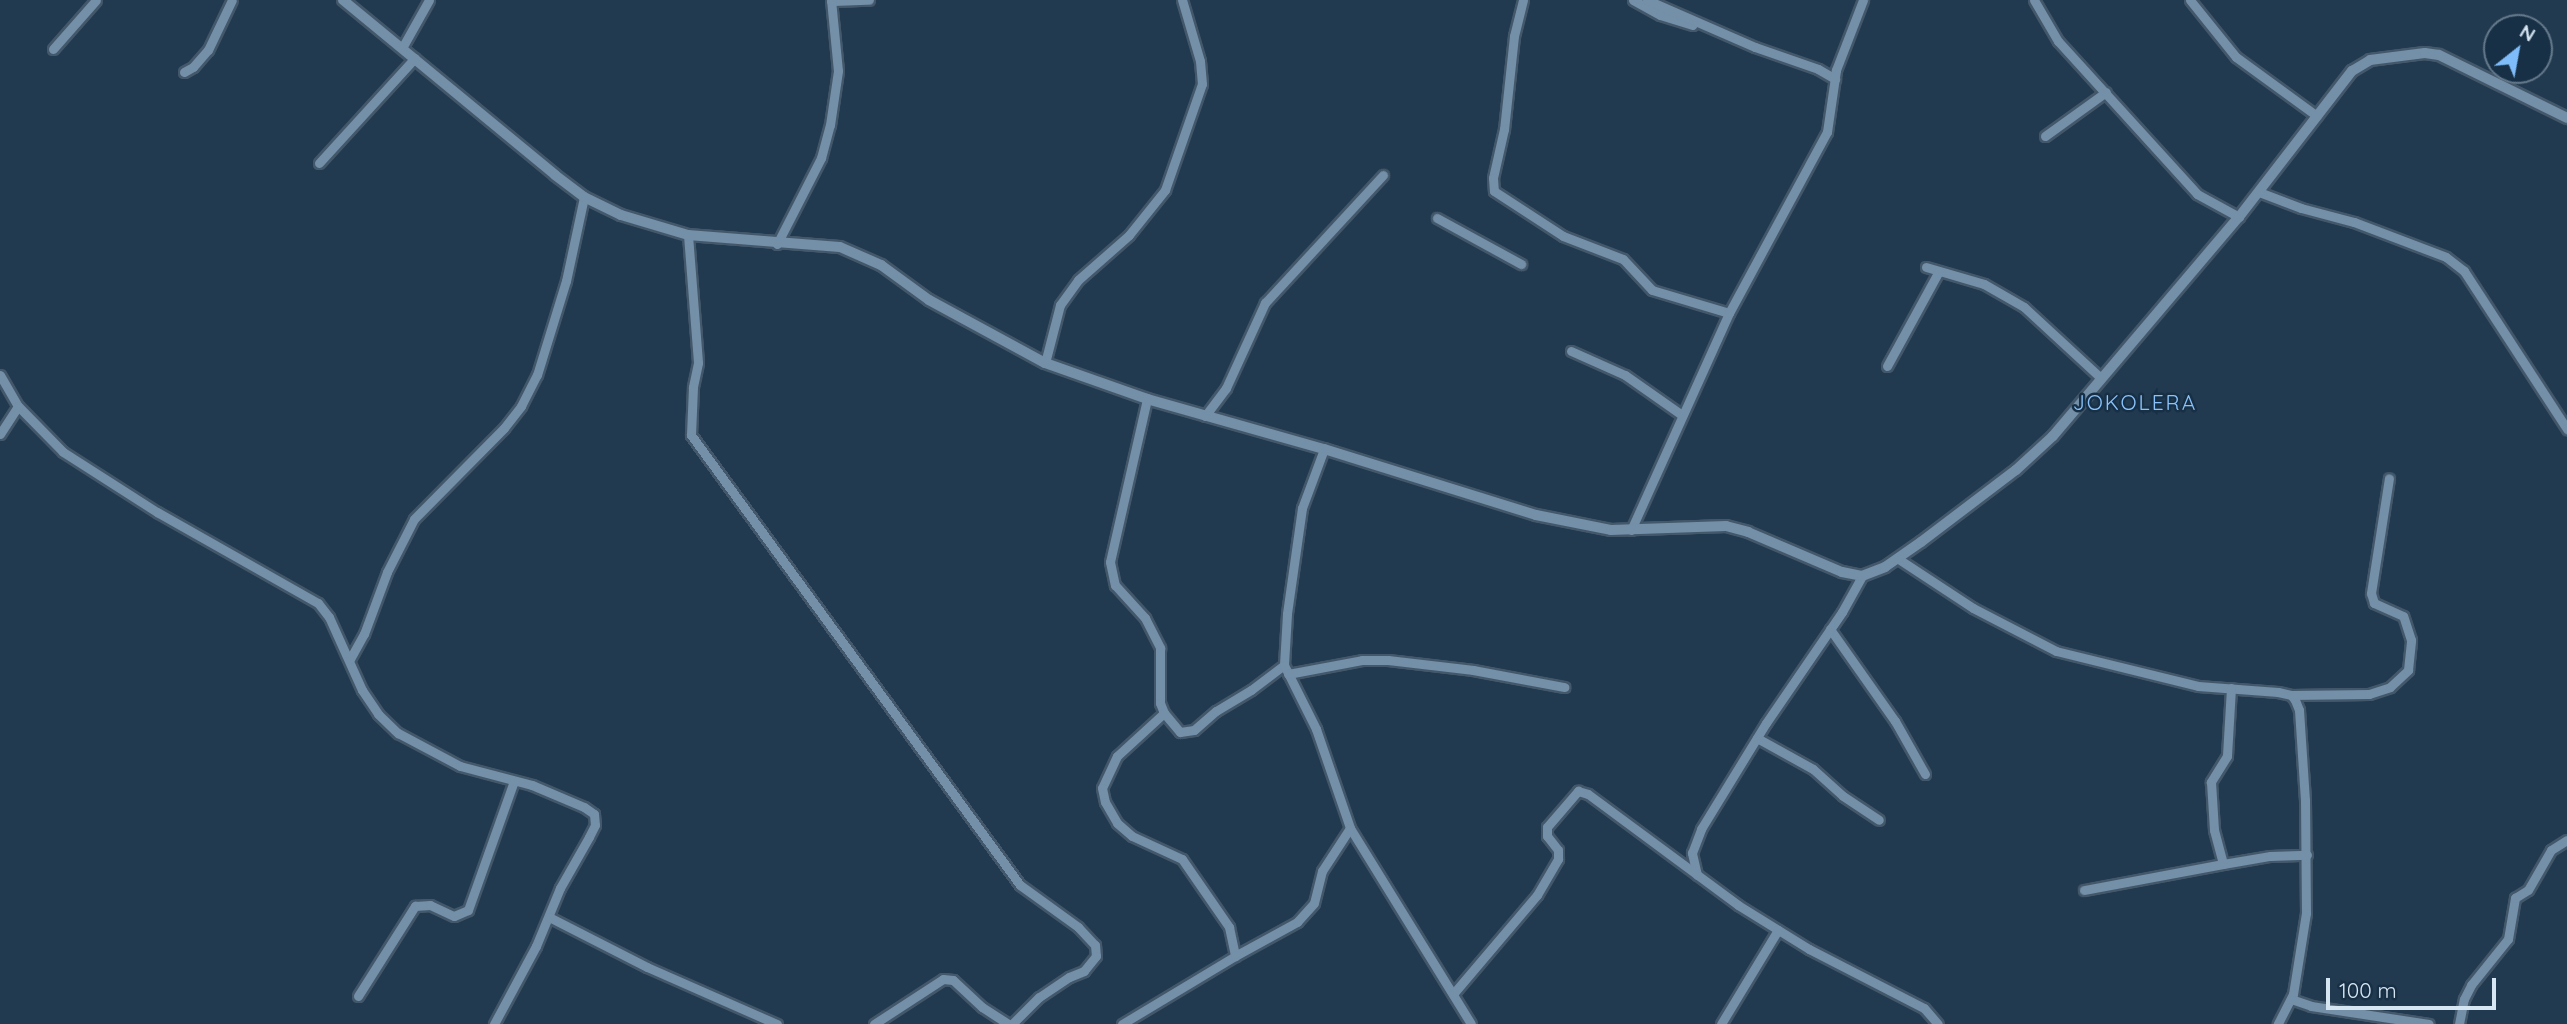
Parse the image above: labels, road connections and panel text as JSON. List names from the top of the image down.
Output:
{
  "districts": ["JOKOLERA"],
  "scale_bar": "100 m",
  "north": "top right"
}
